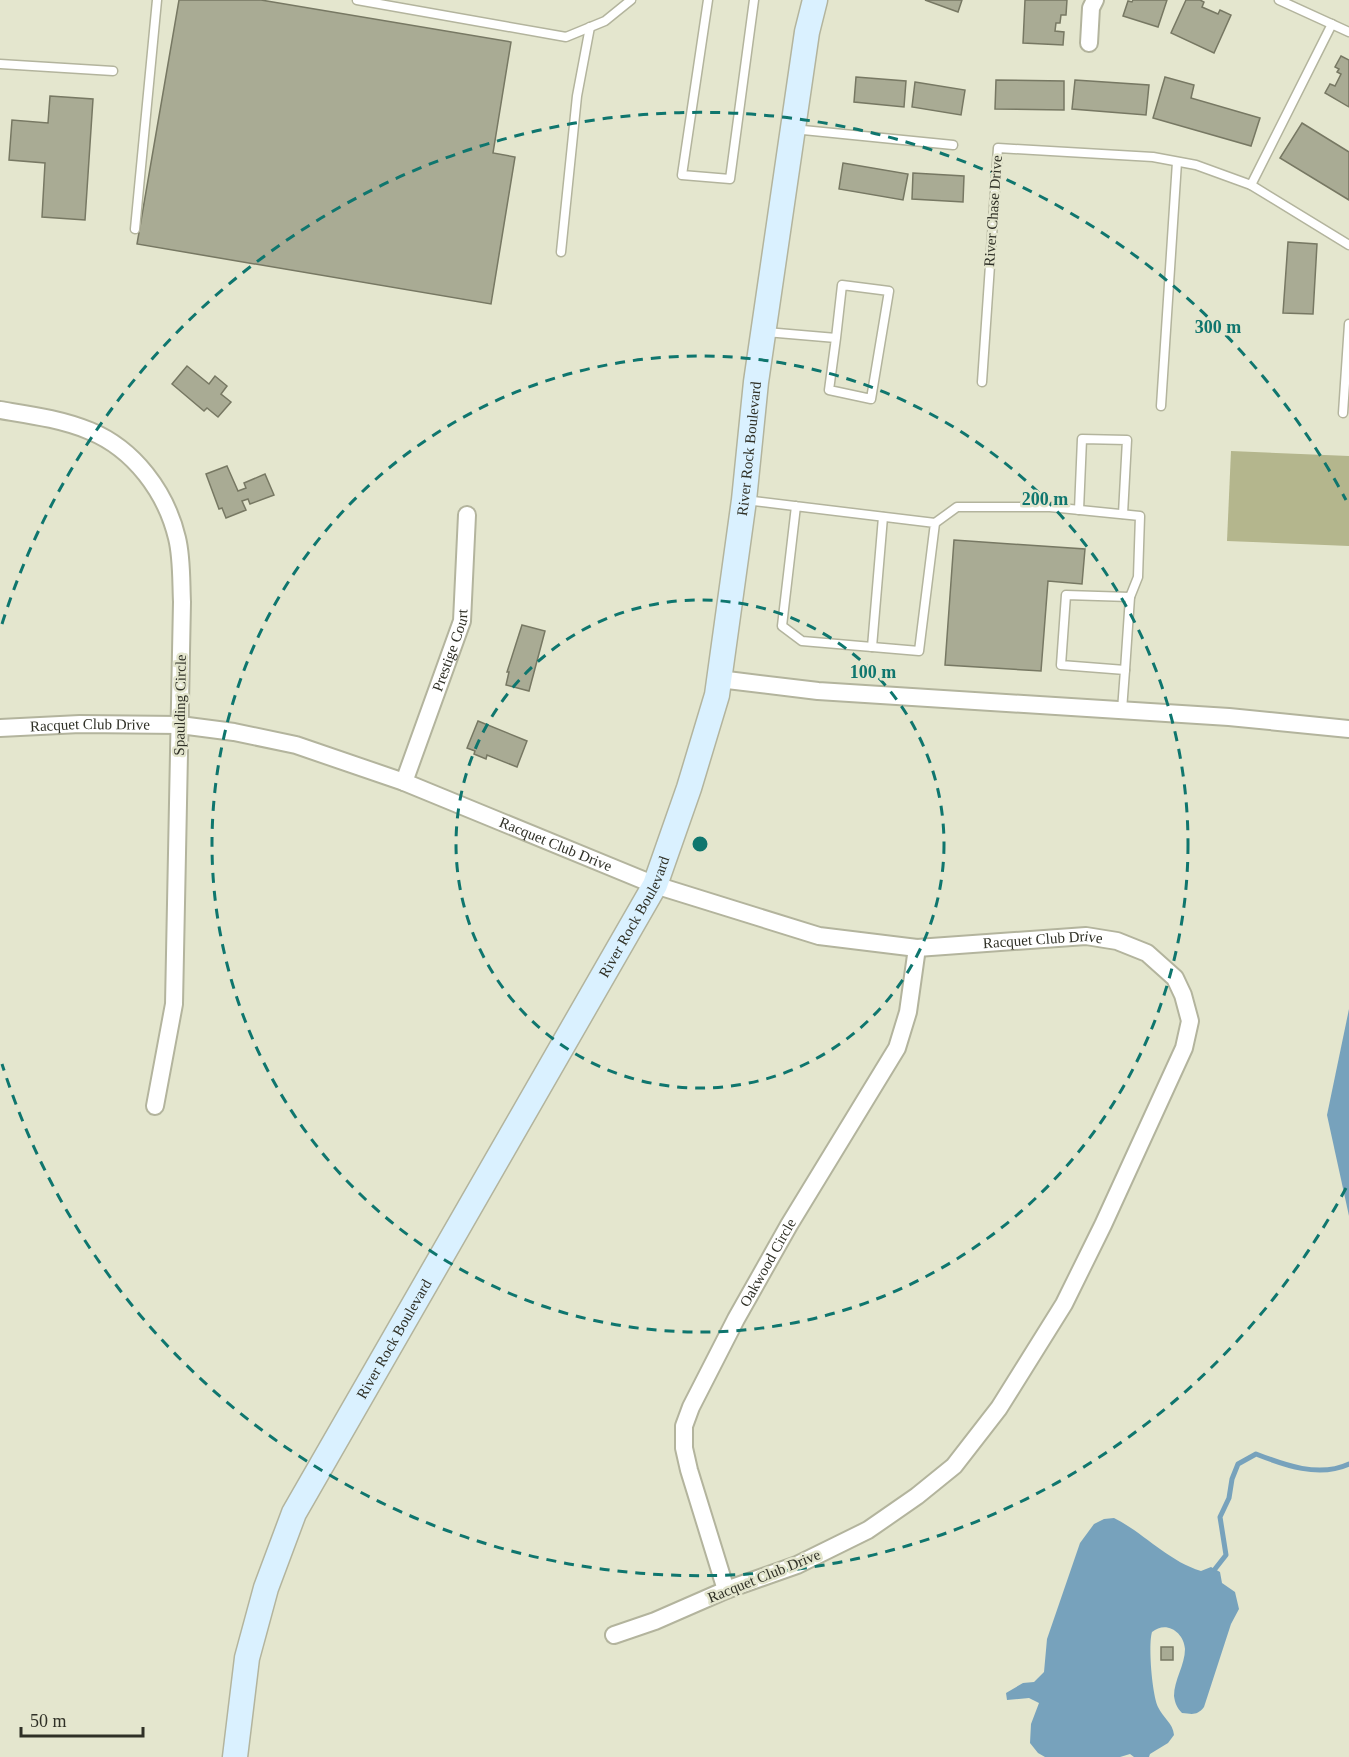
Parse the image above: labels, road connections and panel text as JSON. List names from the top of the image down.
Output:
{
  "streets": {
    "street": [
      "River Rock Boulevard",
      "Prestige Court",
      "Spaulding Circle",
      "Racquet Club Drive",
      "Oakwood Circle"
    ],
    "lane": ["River Chase Drive"]
  },
  "crossings": [
    ["River Rock Boulevard", "Racquet Club Drive"],
    ["Prestige Court", "Racquet Club Drive"],
    ["Spaulding Circle", "Racquet Club Drive"],
    ["Racquet Club Drive", "Oakwood Circle"]
  ],
  "scale_bar": "50 m",
  "rings": ["300 m", "200 m", "100 m"]
}
